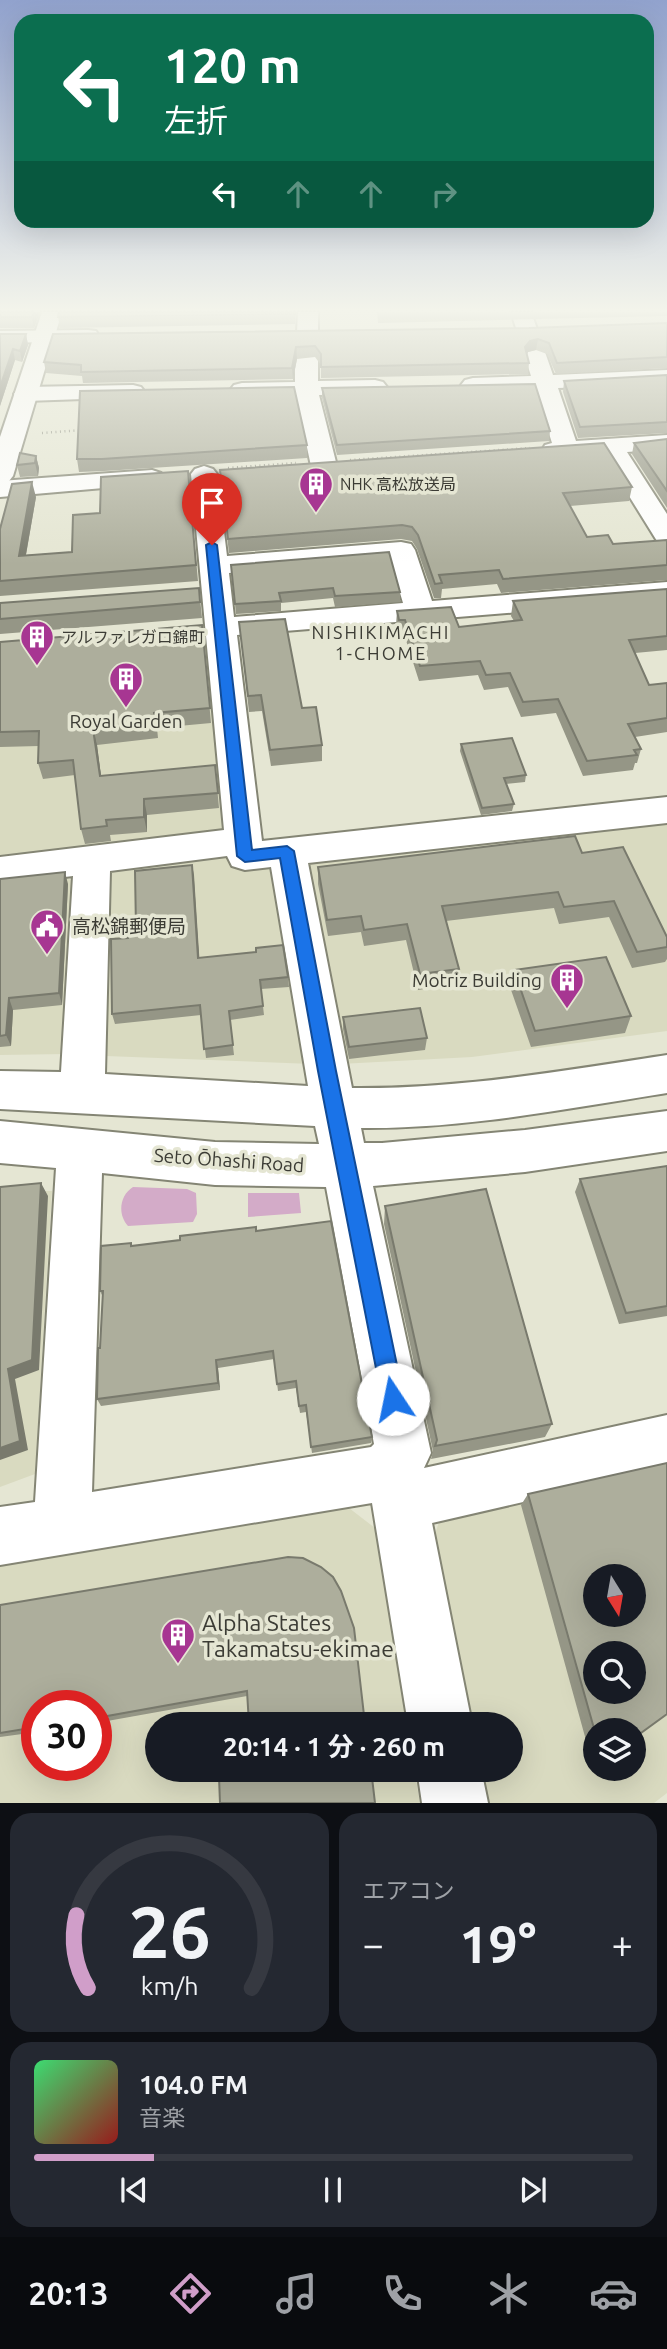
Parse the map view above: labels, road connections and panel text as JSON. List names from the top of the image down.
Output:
{
  "streets": {
    "street": ["Seto Ōhashi Road"]
  },
  "districts": ["NISHIKIMACHI 1-CHOME"],
  "places": {
    "building": [
      "NHK 高松放送局",
      "アルファレガロ錦町",
      "Royal Garden",
      "Motriz Building",
      "Alpha States Takamatsu-ekimae"
    ],
    "public building": ["高松錦郵便局"]
  },
  "north": "bottom",
  "page": {
    "turn": ["120 m", "左折"],
    "limit": "30",
    "trip": "20:14 · 1 分 · 260 m",
    "tile": "エアコン",
    "heat": ["−", "19°", "+"],
    "song": ["104.0 FM", "音楽"],
    "tabs": "20:13",
    "gauge": ["26", "km/h"]
  }
}
